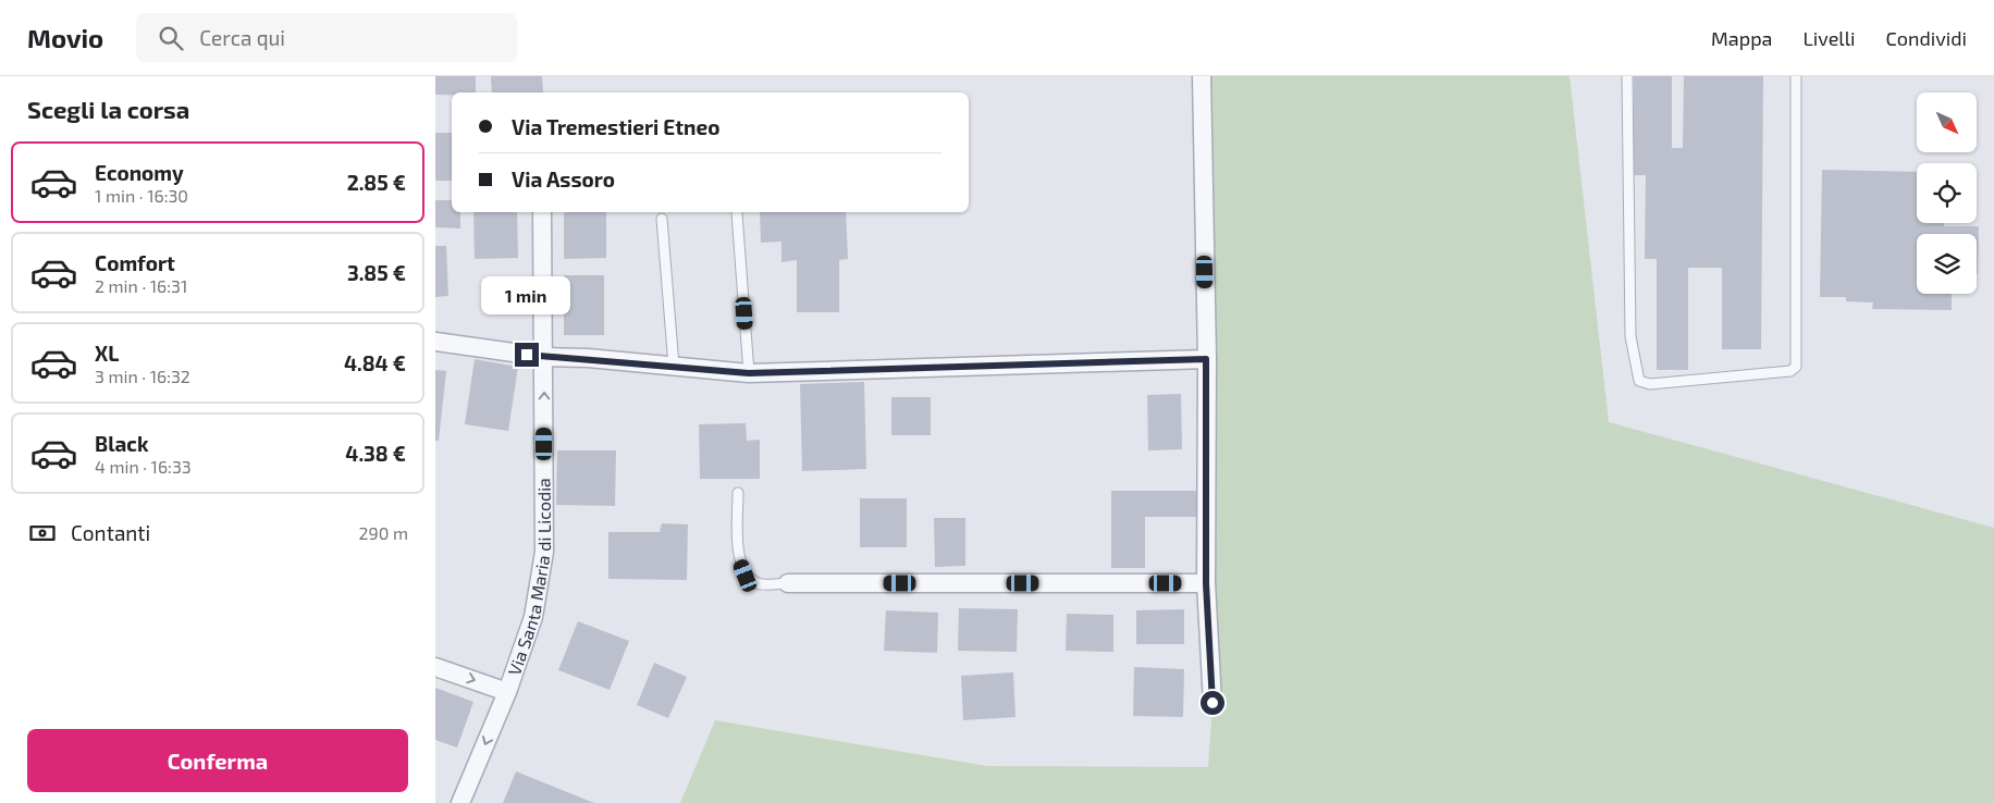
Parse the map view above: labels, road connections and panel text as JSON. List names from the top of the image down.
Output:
{
  "streets": {
    "street": ["Via Santa Maria di Licodia"]
  },
  "north": "bottom right",
  "page": {
    "header": "Movio",
    "search": "Cerca qui",
    "nav": ["Mappa", "Livelli", "Condividi"],
    "heading": "Scegli la corsa",
    "banner": ["Via Tremestieri Etneo", "Via Assoro"],
    "list": [
      {
        "name": "Economy",
        "note": "1 min · 16:30",
        "value": "2.85 €"
      },
      {
        "name": "Comfort",
        "note": "2 min · 16:31",
        "value": "3.85 €"
      },
      {
        "name": "XL",
        "note": "3 min · 16:32",
        "value": "4.84 €"
      },
      {
        "name": "Black",
        "note": "4 min · 16:33",
        "value": "4.38 €"
      }
    ],
    "bubble": "1 min",
    "pay": ["Contanti", "290 m"],
    "buttons": "Conferma"
  }
}
